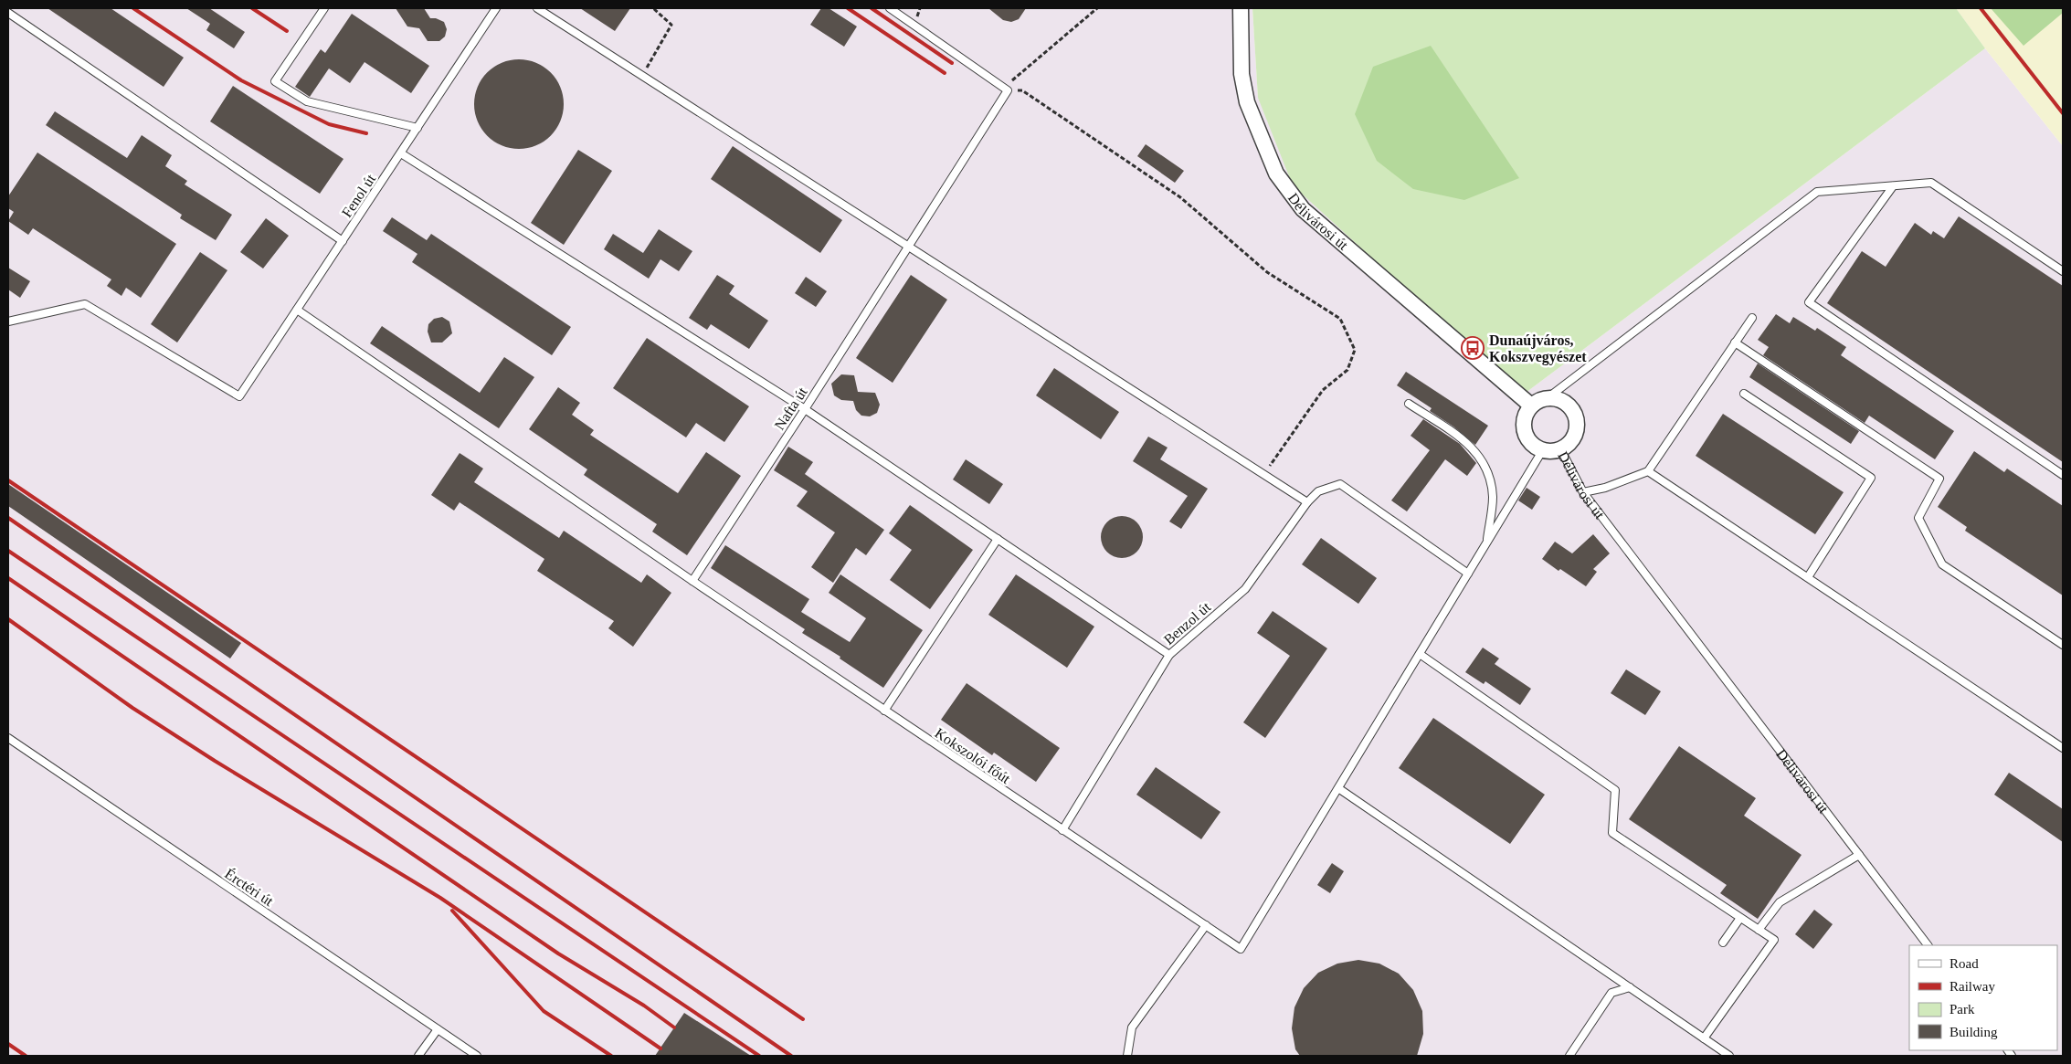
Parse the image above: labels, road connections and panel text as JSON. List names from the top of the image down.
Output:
{
  "streets": {
    "street": ["Délivárosi út"],
    "lane": [
      "Fenol út",
      "Nafta út",
      "Benzol út",
      "Kokszolói főút",
      "Érctéri út"
    ]
  },
  "crossings": [
    ["Fenol út", "Kokszolói főút"],
    ["Nafta út", "Kokszolói főút"],
    ["Benzol út", "Kokszolói főút"]
  ],
  "places": {
    "bus stop": ["Dunaújváros, Kokszvegyészet"]
  },
  "legend": [
    "Road",
    "Railway",
    "Park",
    "Building"
  ]
}
